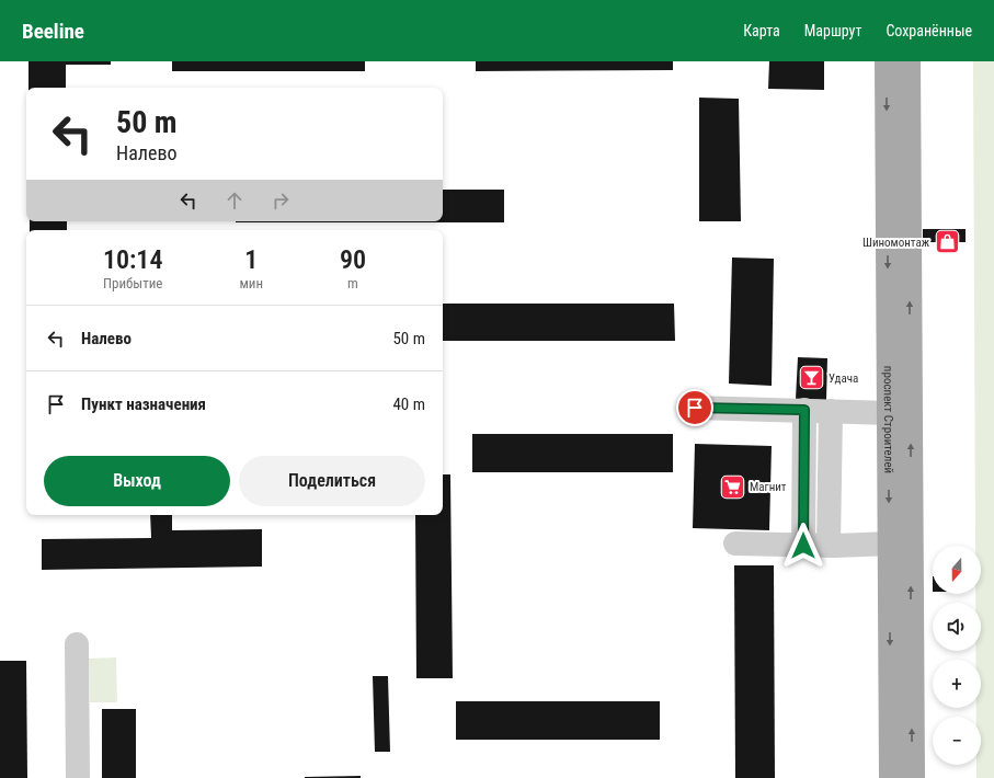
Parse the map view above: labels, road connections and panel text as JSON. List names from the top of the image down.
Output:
{
  "streets": {
    "main road": ["проспект Строителей"]
  },
  "places": {
    "shop": ["Шиномонтаж"],
    "bar": ["Удача"],
    "supermarket": ["Магнит"]
  },
  "north": "bottom",
  "page": {
    "header": "Beeline",
    "nav": ["Карта", "Маршрут", "Сохранённые"],
    "turn": ["50 m", "Налево"],
    "eta": [
      "10:14",
      "Прибытие",
      "1",
      "мин",
      "90",
      "m"
    ],
    "list": [
      {
        "name": "Налево",
        "value": "50 m"
      },
      {
        "name": "Пункт назначения",
        "value": "40 m"
      }
    ],
    "buttons": ["Выход", "Поделиться"],
    "map_buttons": ["+", "−"]
  }
}
